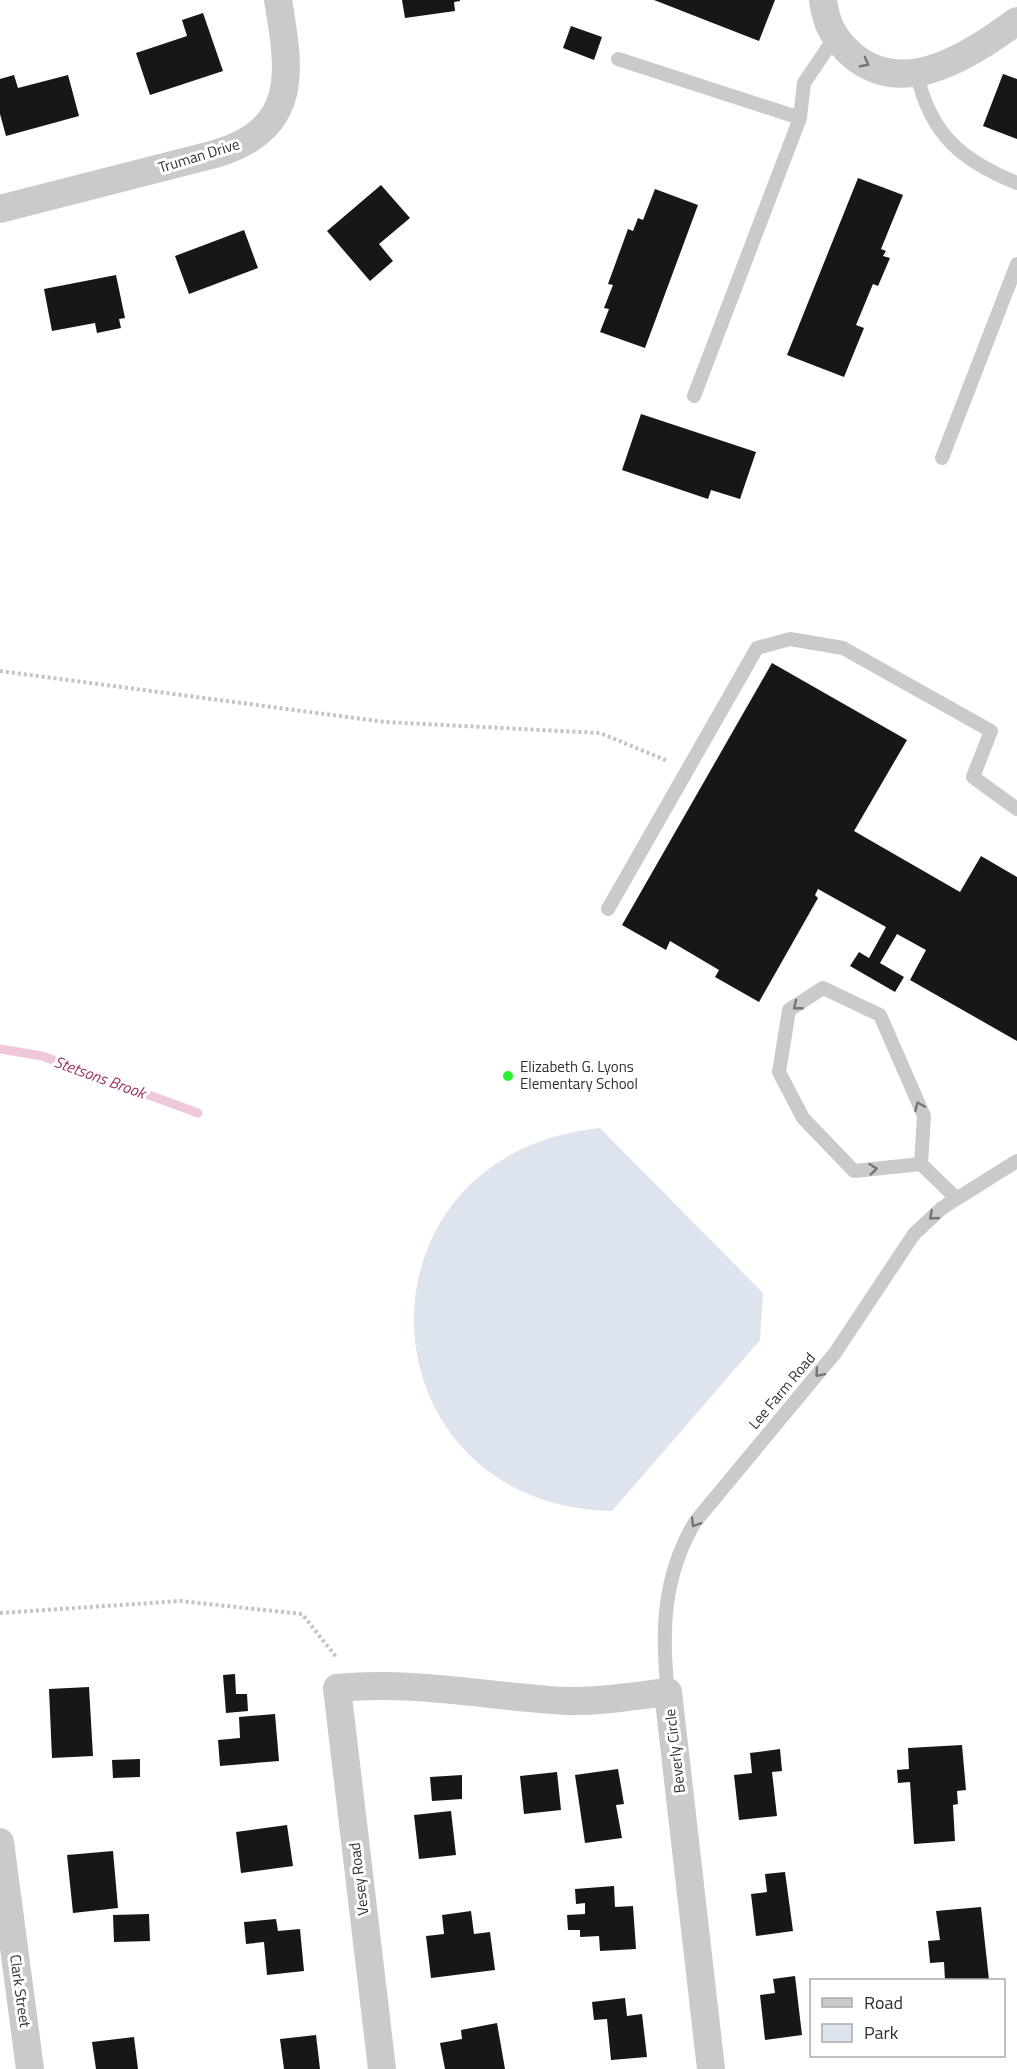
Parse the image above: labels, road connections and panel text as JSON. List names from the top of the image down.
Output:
{
  "streets": {
    "street": [
      "Truman Drive",
      "Beverly Circle",
      "Vesey Road",
      "Clark Street"
    ],
    "lane": ["Lee Farm Road"]
  },
  "crossings": [
    ["Lee Farm Road", "Beverly Circle"],
    ["Beverly Circle", "Vesey Road"]
  ],
  "one_way": ["Lee Farm Road"],
  "water": ["Stetsons Brook"],
  "places": ["Elizabeth G. Lyons Elementary School"],
  "legend": ["Road", "Park"]
}
